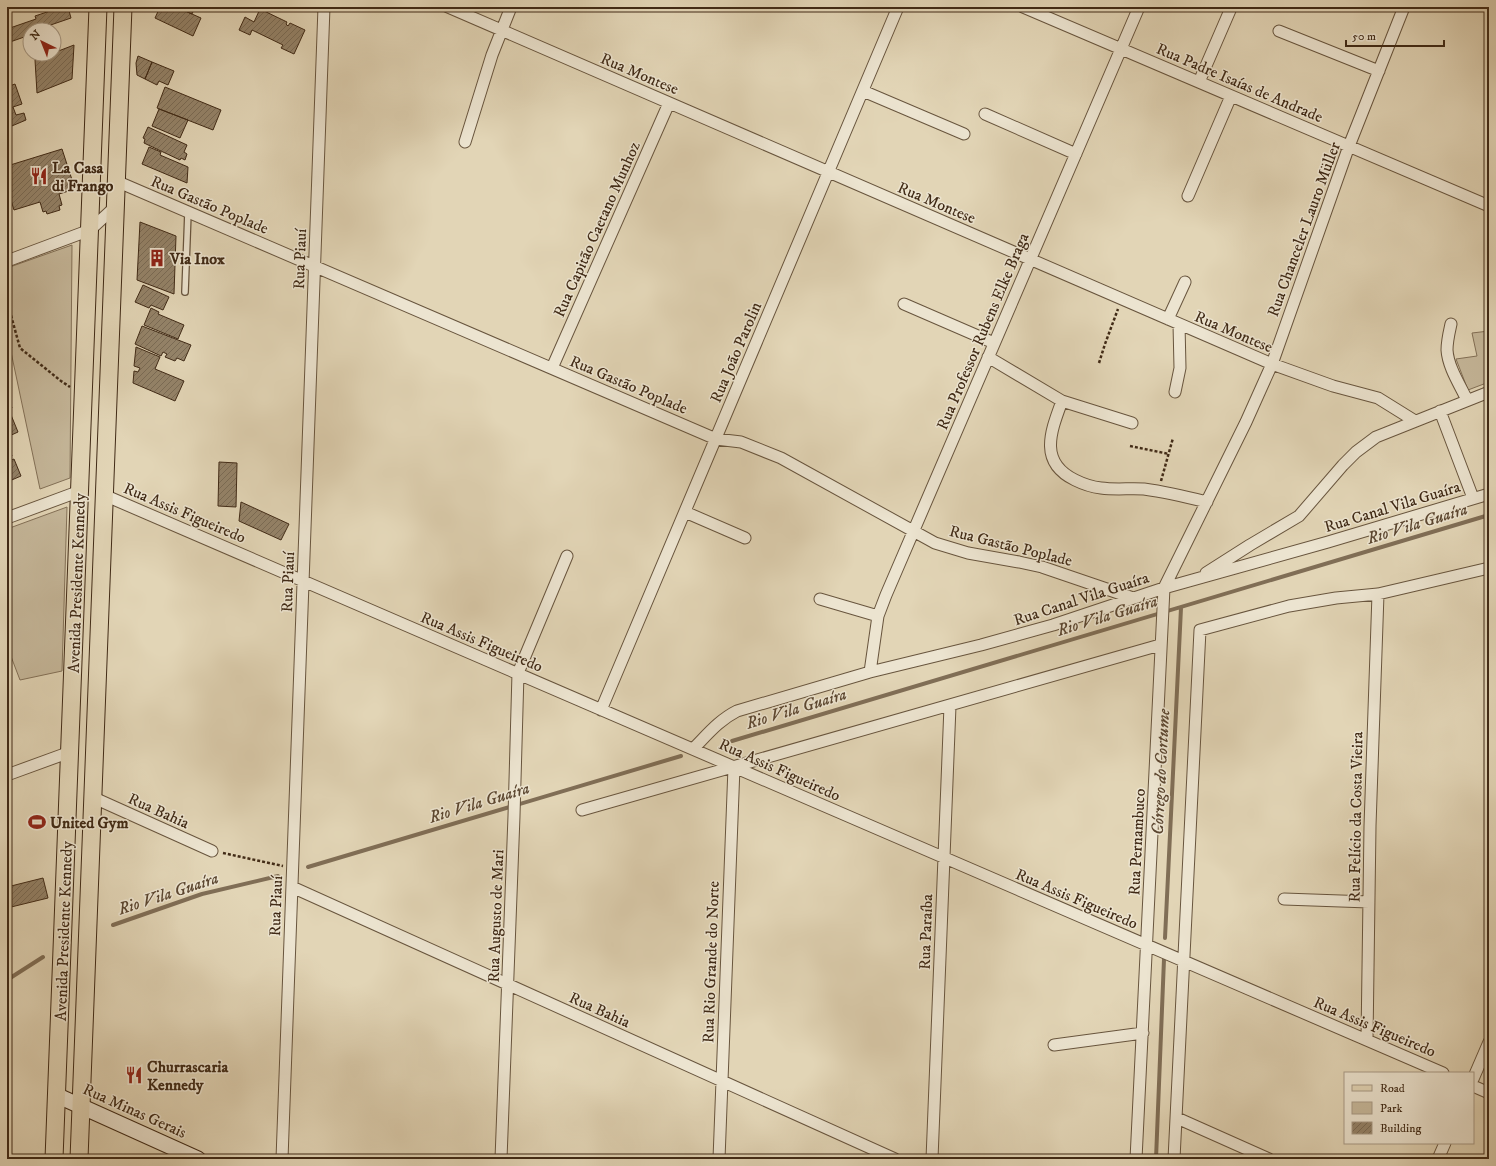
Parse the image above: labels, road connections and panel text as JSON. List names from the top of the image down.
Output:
{
  "streets": {
    "main road": ["Avenida Presidente Kennedy"],
    "street": [
      "Rua Montese",
      "Rua Padre Isaías de Andrade",
      "Rua Gastão Poplade",
      "Rua Capitão Caetano Munhoz",
      "Rua Chanceler Lauro Müller",
      "Rua Piauí",
      "Rua Professor Rubens Elke Braga",
      "Rua João Parolin",
      "Rua Canal Vila Guaíra",
      "Rua Assis Figueiredo",
      "Rua Bahia",
      "Rua Felício da Costa Vieira",
      "Rua Pernambuco",
      "Rua Augusto de Mari",
      "Rua Paraíba",
      "Rua Rio Grande do Norte",
      "Rua Minas Gerais"
    ]
  },
  "crossings": [
    ["Rua Montese", "Rua Capitão Caetano Munhoz"],
    ["Rua Montese", "Rua Chanceler Lauro Müller"],
    ["Rua Montese", "Rua Professor Rubens Elke Braga"],
    ["Rua Montese", "Rua João Parolin"],
    ["Rua Padre Isaías de Andrade", "Rua Chanceler Lauro Müller"],
    ["Rua Padre Isaías de Andrade", "Rua Professor Rubens Elke Braga"],
    ["Rua Gastão Poplade", "Rua Capitão Caetano Munhoz"],
    ["Rua Gastão Poplade", "Rua Piauí"],
    ["Rua Gastão Poplade", "Rua Professor Rubens Elke Braga"],
    ["Rua Gastão Poplade", "Rua João Parolin"],
    ["Rua Gastão Poplade", "Rua Canal Vila Guaíra"],
    ["Rua Gastão Poplade", "Avenida Presidente Kennedy"],
    ["Rua Chanceler Lauro Müller", "Rua Canal Vila Guaíra"],
    ["Rua Chanceler Lauro Müller", "Rua Pernambuco"],
    ["Rua Piauí", "Rua Assis Figueiredo"],
    ["Rua Piauí", "Rua Bahia"],
    ["Rua Professor Rubens Elke Braga", "Rua Canal Vila Guaíra"],
    ["Rua João Parolin", "Rua Assis Figueiredo"],
    ["Rua Canal Vila Guaíra", "Rua Assis Figueiredo"],
    ["Rua Assis Figueiredo", "Avenida Presidente Kennedy"],
    ["Rua Assis Figueiredo", "Rua Felício da Costa Vieira"],
    ["Rua Assis Figueiredo", "Rua Pernambuco"],
    ["Rua Assis Figueiredo", "Rua Augusto de Mari"],
    ["Rua Assis Figueiredo", "Rua Paraíba"],
    ["Rua Assis Figueiredo", "Rua Rio Grande do Norte"],
    ["Avenida Presidente Kennedy", "Rua Bahia"],
    ["Avenida Presidente Kennedy", "Rua Minas Gerais"],
    ["Rua Bahia", "Rua Augusto de Mari"],
    ["Rua Bahia", "Rua Rio Grande do Norte"]
  ],
  "water": ["Rio Vila Guaíra", "Córrego do Cortume"],
  "places": {
    "restaurant": ["La Casa di Frango", "Churrascaria Kennedy"],
    "building": ["Via Inox"],
    "sports": ["United Gym"]
  },
  "legend": ["Road", "Park", "Building"],
  "scale_bar": "50 m",
  "north": "top left"
}
